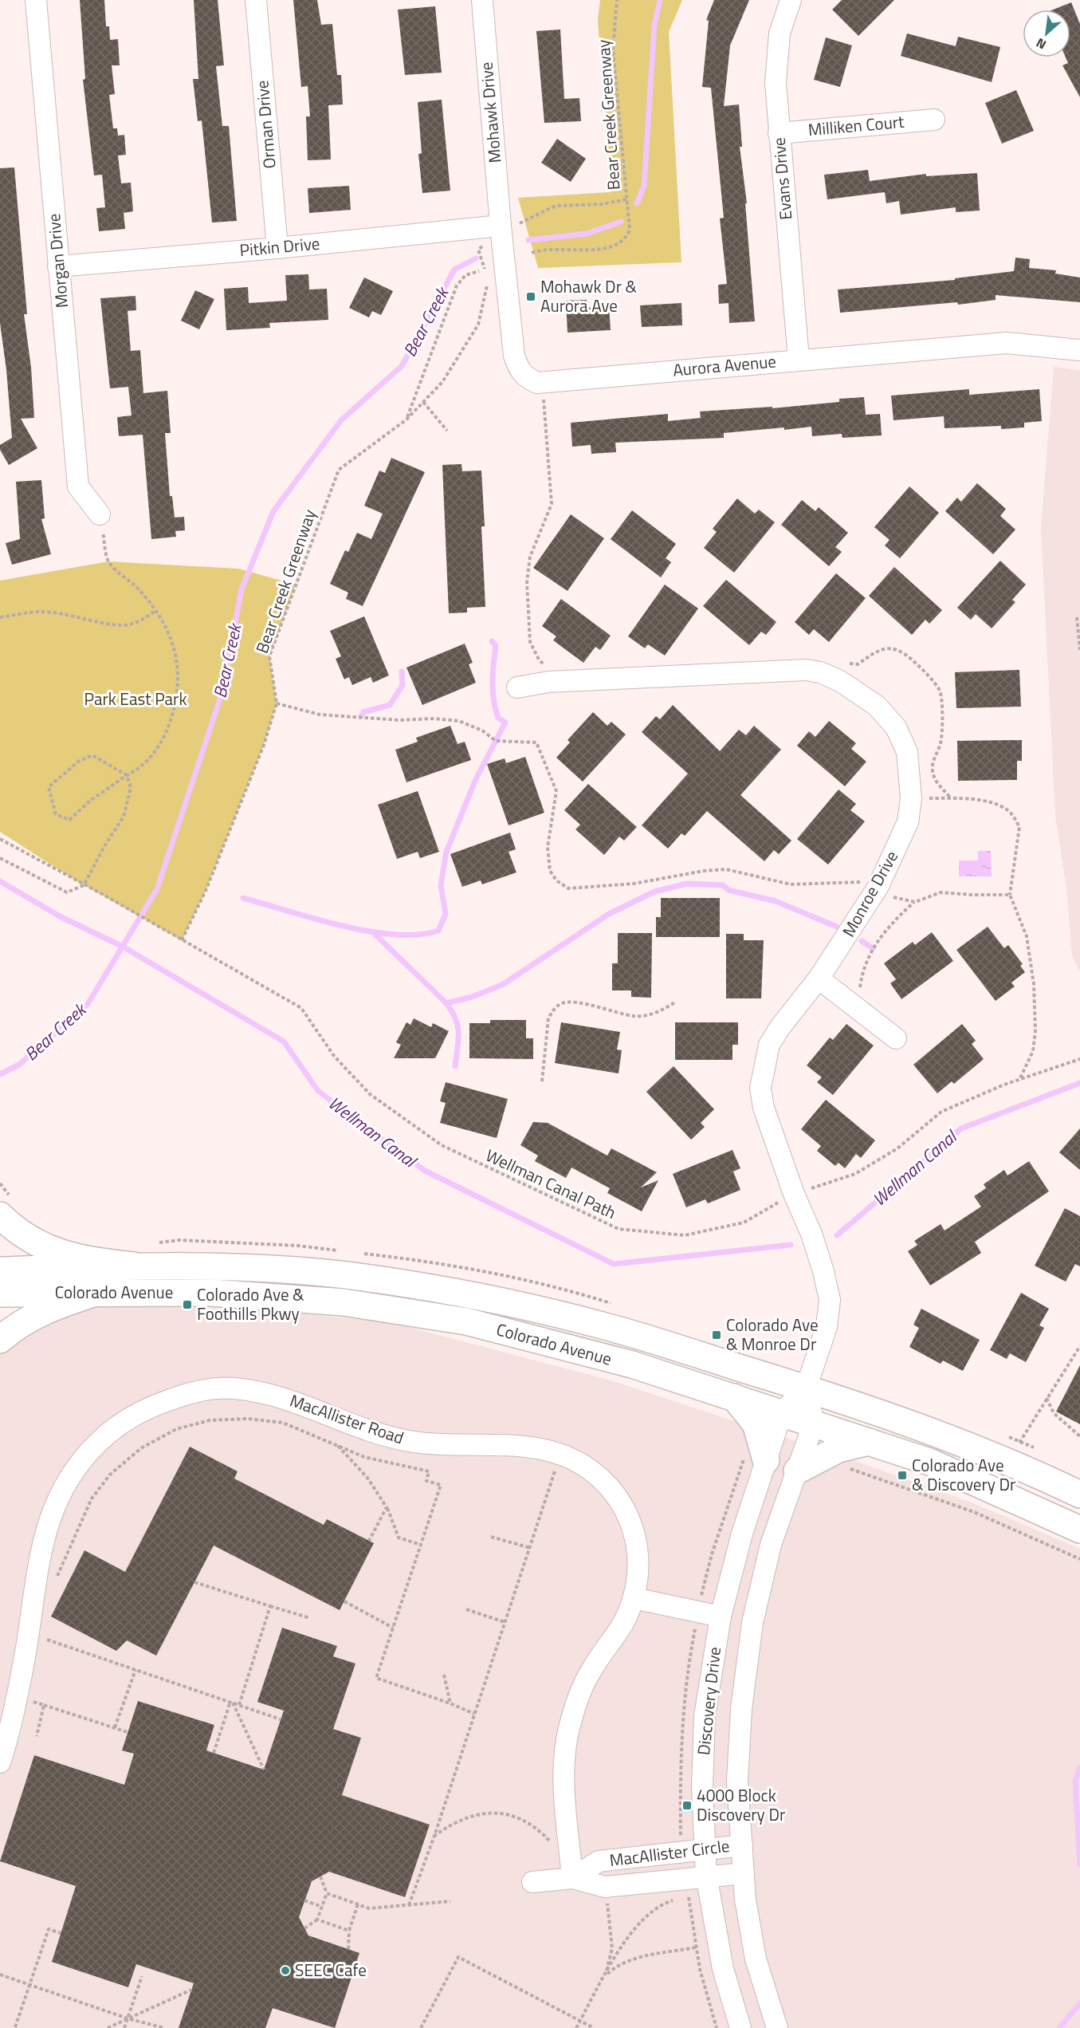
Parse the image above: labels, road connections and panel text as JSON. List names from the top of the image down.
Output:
{
  "streets": {
    "main road": ["Colorado Avenue"],
    "street": [
      "Mohawk Drive",
      "Orman Drive",
      "Milliken Court",
      "Evans Drive",
      "Pitkin Drive",
      "Morgan Drive",
      "Aurora Avenue",
      "Monroe Drive",
      "MacAllister Road",
      "Discovery Drive",
      "MacAllister Circle"
    ],
    "path": ["Bear Creek Greenway", "Wellman Canal Path"]
  },
  "crossings": [
    ["Mohawk Drive", "Bear Creek Greenway"],
    ["Mohawk Drive", "Pitkin Drive"],
    ["Bear Creek Greenway", "Pitkin Drive"],
    ["Bear Creek Greenway", "Wellman Canal Path"],
    ["Orman Drive", "Pitkin Drive"],
    ["Milliken Court", "Evans Drive"],
    ["Evans Drive", "Aurora Avenue"],
    ["Pitkin Drive", "Morgan Drive"],
    ["Monroe Drive", "Wellman Canal Path"],
    ["Monroe Drive", "Colorado Avenue"],
    ["Monroe Drive", "Discovery Drive"],
    ["Colorado Avenue", "Discovery Drive"],
    ["MacAllister Road", "MacAllister Circle"],
    ["Discovery Drive", "MacAllister Circle"]
  ],
  "water": ["Bear Creek", "Wellman Canal"],
  "parks": ["Park East Park"],
  "places": {
    "transit": [
      "Mohawk Dr & Aurora Ave",
      "Colorado Ave & Foothills Pkwy",
      "Colorado Ave & Monroe Dr",
      "Colorado Ave & Discovery Dr",
      "4000 Block Discovery Dr"
    ],
    "other": ["SEEC Cafe"]
  },
  "north": "bottom left"
}
